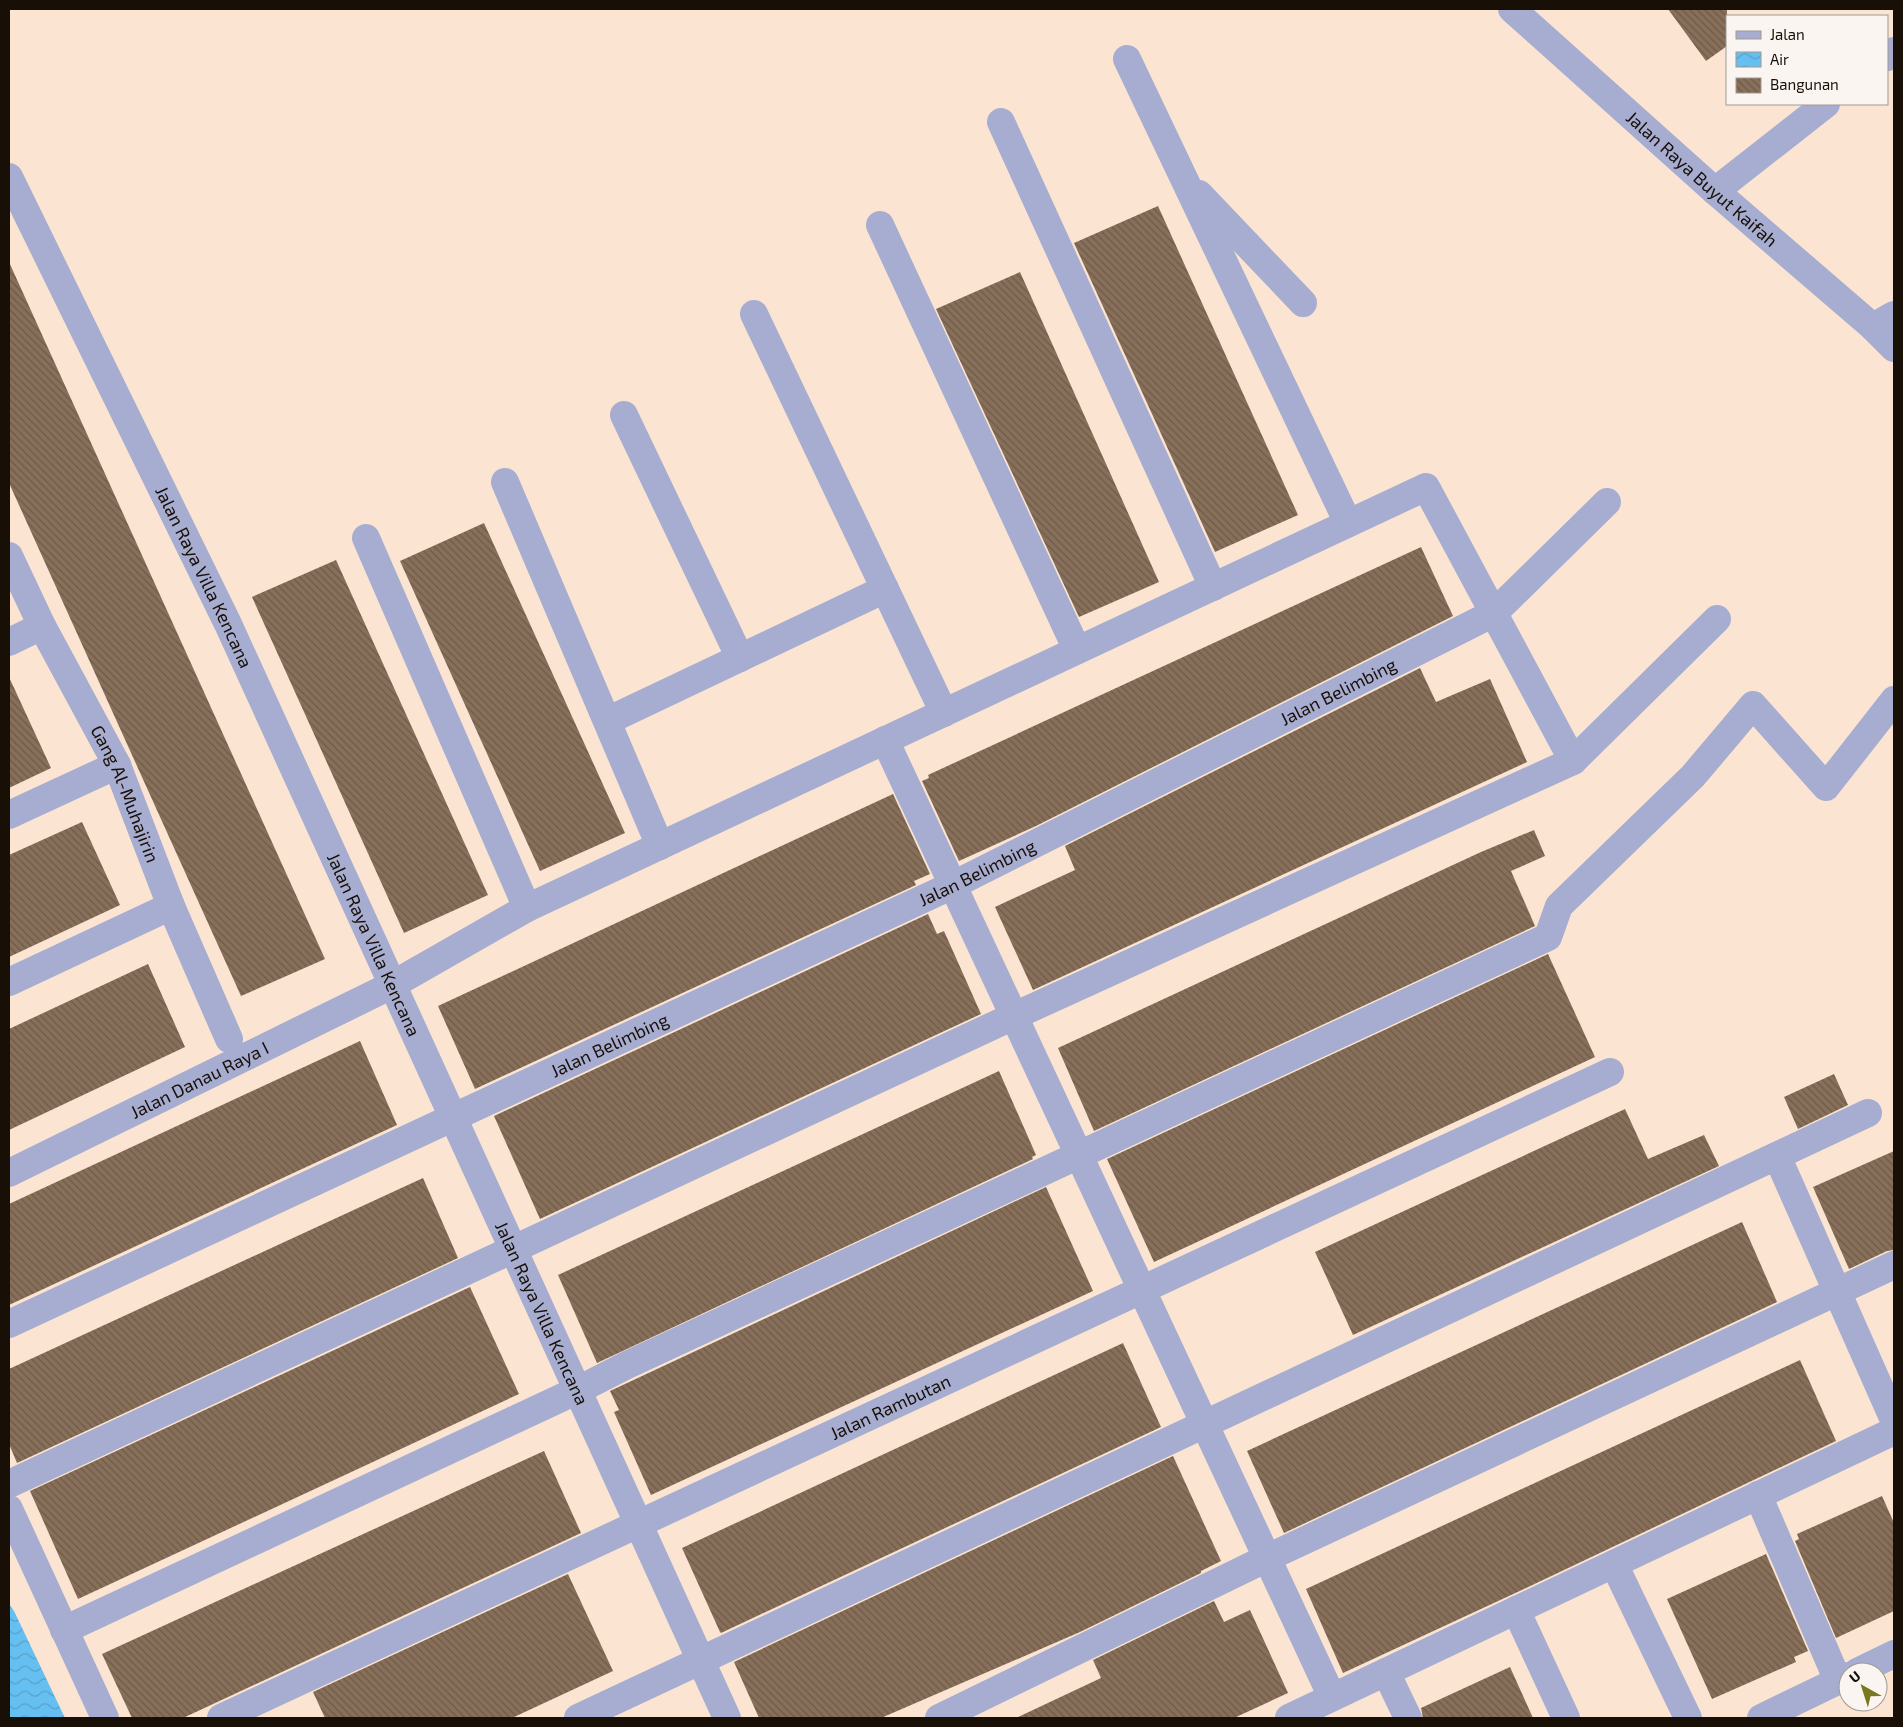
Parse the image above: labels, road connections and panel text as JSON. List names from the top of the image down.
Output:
{
  "streets": {
    "street": [
      "Jalan Raya Buyut Kaifah",
      "Jalan Raya Villa Kencana",
      "Jalan Belimbing",
      "Gang Al-Muhajirin",
      "Jalan Danau Raya I",
      "Jalan Rambutan"
    ]
  },
  "crossings": [
    ["Jalan Raya Villa Kencana", "Jalan Belimbing"],
    ["Jalan Raya Villa Kencana", "Jalan Danau Raya I"],
    ["Jalan Raya Villa Kencana", "Jalan Rambutan"],
    ["Jalan Belimbing", "Jalan Danau Raya I"]
  ],
  "legend": ["Jalan", "Air", "Bangunan"],
  "north": "top left"
}
